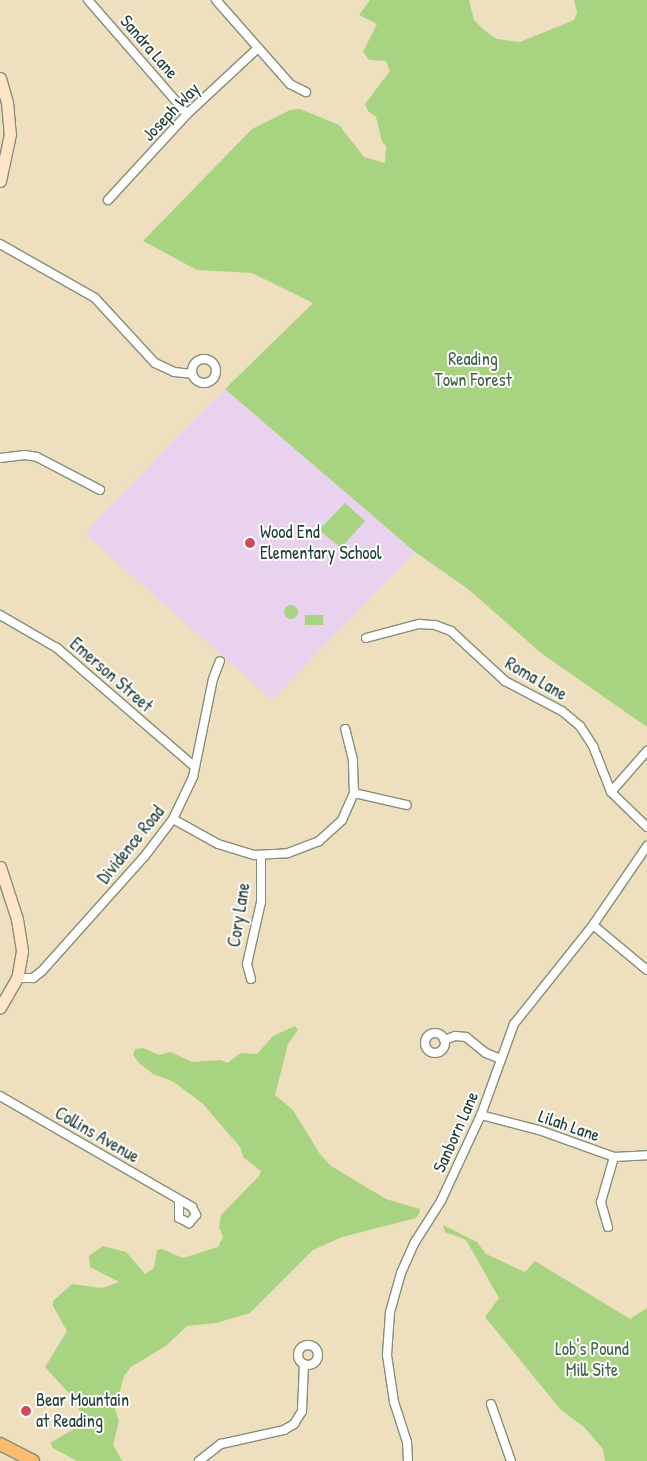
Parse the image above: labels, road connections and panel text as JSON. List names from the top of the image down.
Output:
{
  "streets": {
    "street": [
      "Sandra Lane",
      "Joseph Way",
      "Emerson Street",
      "Roma Lane",
      "Dividence Road",
      "Cory Lane",
      "Lilah Lane",
      "Sanborn Lane",
      "Collins Avenue"
    ]
  },
  "crossings": [
    ["Sandra Lane", "Joseph Way"],
    ["Emerson Street", "Dividence Road"],
    ["Lilah Lane", "Sanborn Lane"]
  ],
  "parks": ["Reading Town Forest", "Lob's Pound Mill Site"],
  "places": ["Wood End Elementary School", "Bear Mountain at Reading"]
}
